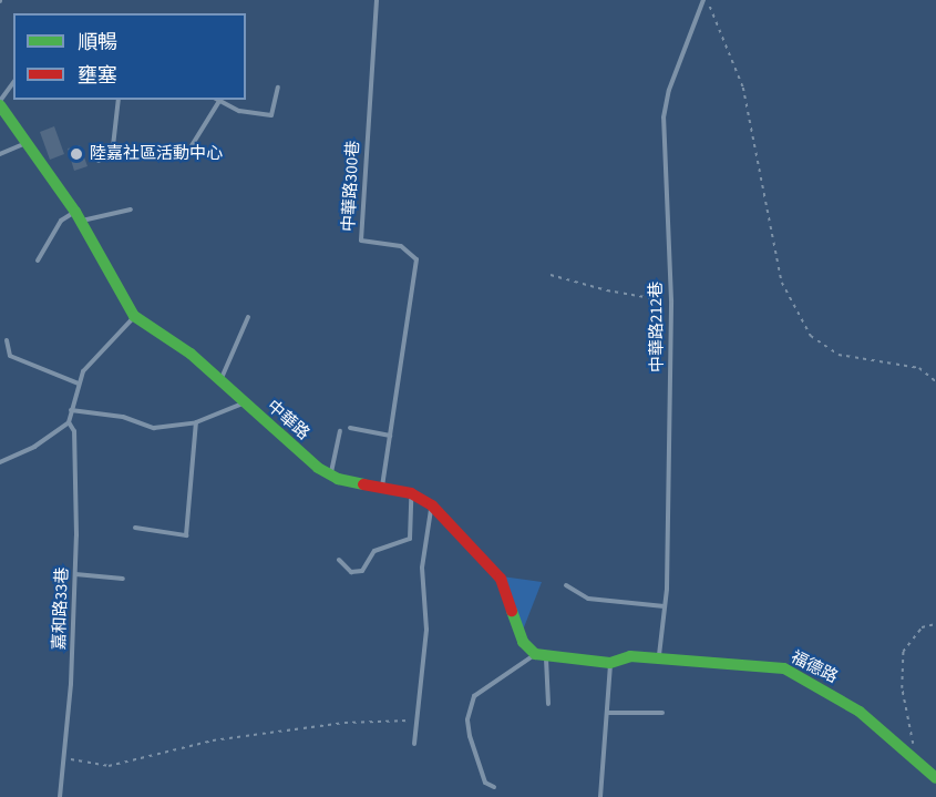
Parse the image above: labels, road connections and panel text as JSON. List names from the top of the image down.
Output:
{
  "streets": {
    "street": ["中華路", "福德路"],
    "lane": ["中華路300巷", "中華路212巷", "嘉和路33巷"]
  },
  "crossings": [
    ["中華路300巷", "中華路"],
    ["中華路212巷", "福德路"]
  ],
  "places": ["陸嘉社區活動中心"],
  "legend": ["順暢", "壅塞"]
}
